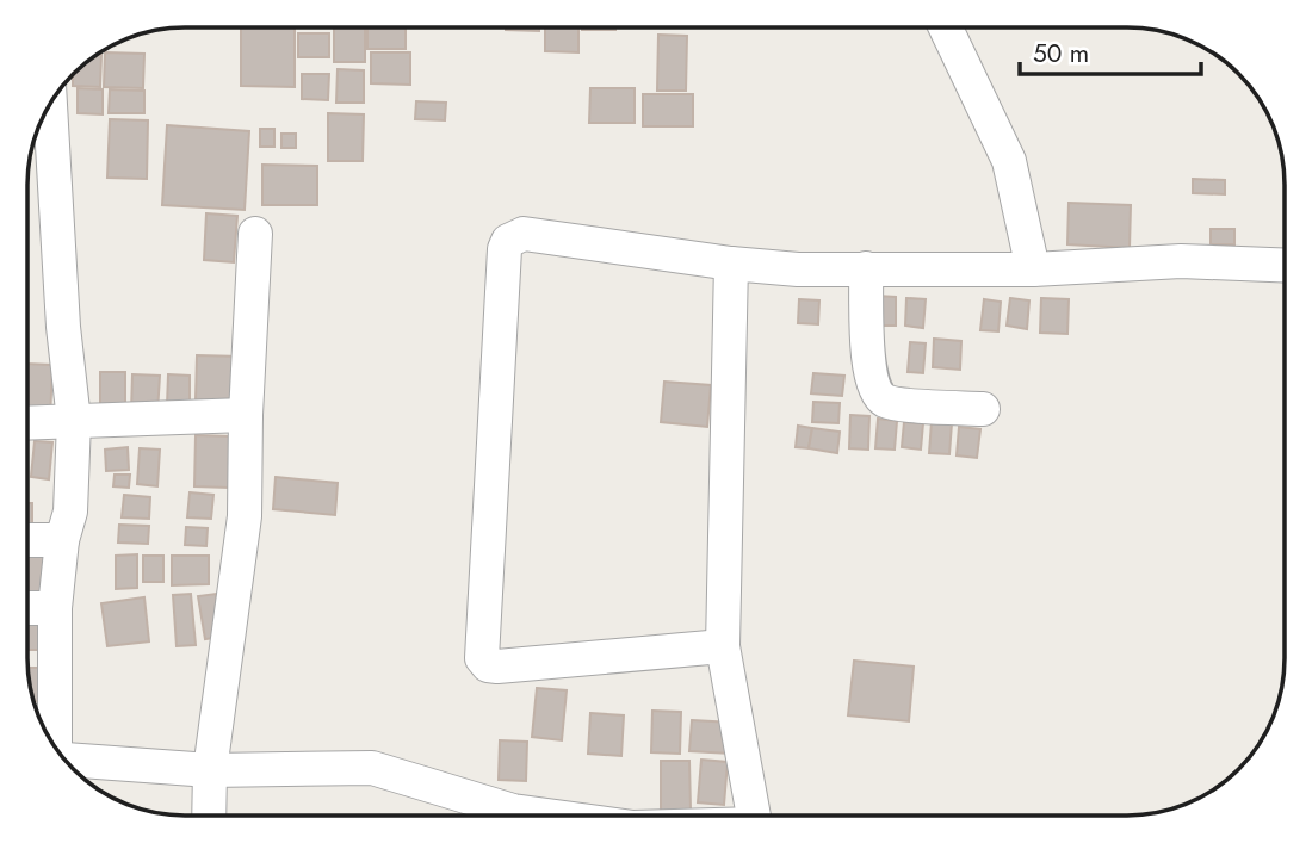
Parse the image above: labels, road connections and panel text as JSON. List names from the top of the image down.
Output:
{
  "scale_bar": "50 m"
}
